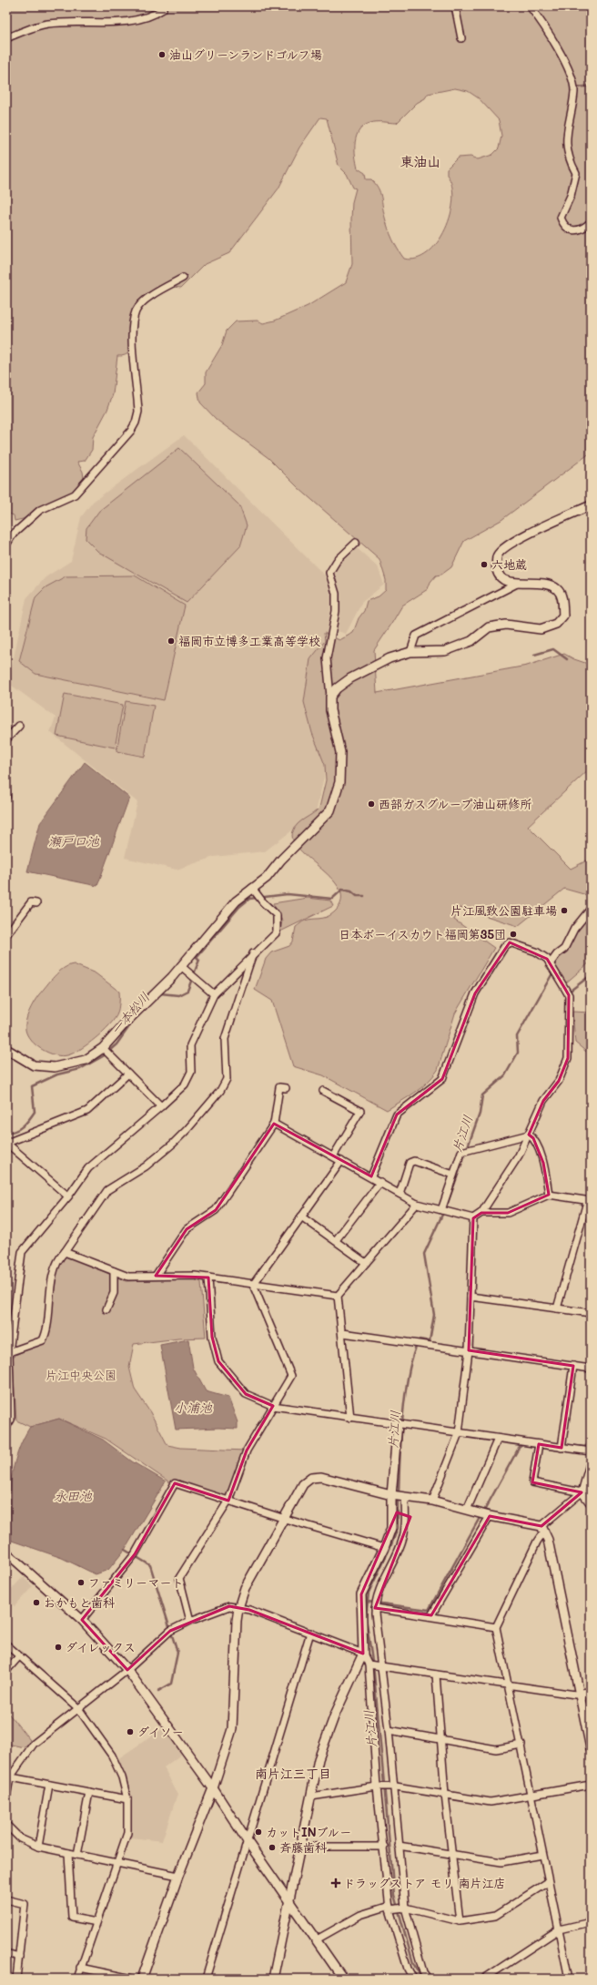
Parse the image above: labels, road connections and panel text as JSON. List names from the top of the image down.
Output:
{
  "districts": ["東油山", "南片江三丁目"],
  "water": [
    "瀬戸口池",
    "一本松川",
    "片江川",
    "小浦池",
    "永田池"
  ],
  "parks": ["片江中央公園"],
  "places": {
    "other": [
      "油山グリーンランドゴルフ場",
      "六地蔵",
      "福岡市立博多工業高等学校",
      "西部ガスグループ油山研修所",
      "片江風致公園駐車場",
      "日本ボーイスカウト福岡第35団",
      "ファミリーマート",
      "おかもと歯科",
      "ダイレックス",
      "ダイソー",
      "カットINブルー",
      "斉藤歯科"
    ],
    "health": ["ドラッグストア モリ 南片江店"]
  }
}
